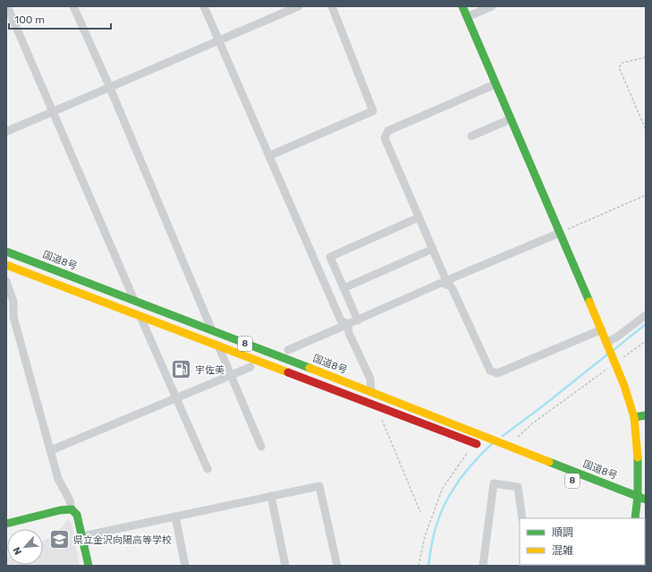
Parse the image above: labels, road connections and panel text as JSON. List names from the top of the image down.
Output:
{
  "streets": {
    "main road": ["国道8号", "8"]
  },
  "places": {
    "fuel station": ["宇佐美"],
    "school or university": ["県立金沢向陽高等学校"]
  },
  "legend": ["順調", "混雑"],
  "scale_bar": "100 m",
  "north": "bottom left"
}
